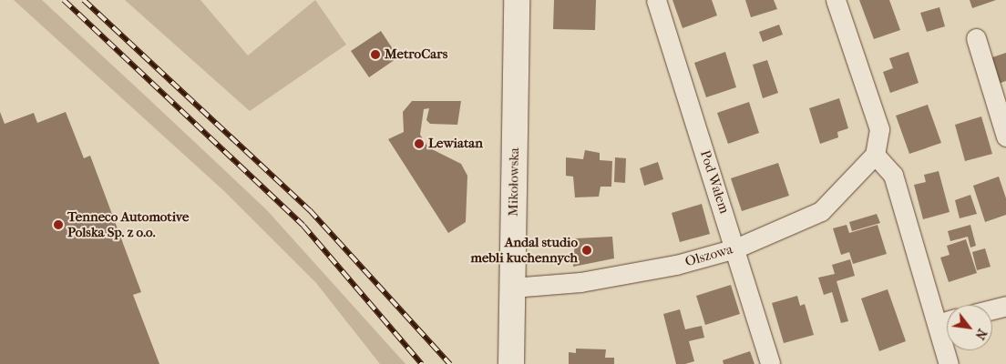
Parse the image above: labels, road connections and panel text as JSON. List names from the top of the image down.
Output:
{
  "streets": {
    "main road": ["Mikołowska"],
    "street": ["Pod Wałem", "Olszowa"]
  },
  "crossings": [
    ["Mikołowska", "Olszowa"],
    ["Pod Wałem", "Olszowa"]
  ],
  "places": [
    "MetroCars",
    "Lewiatan",
    "Tenneco Automotive Polska Sp. z o.o.",
    "Andal studio mebli kuchennych"
  ],
  "north": "bottom right"
}
